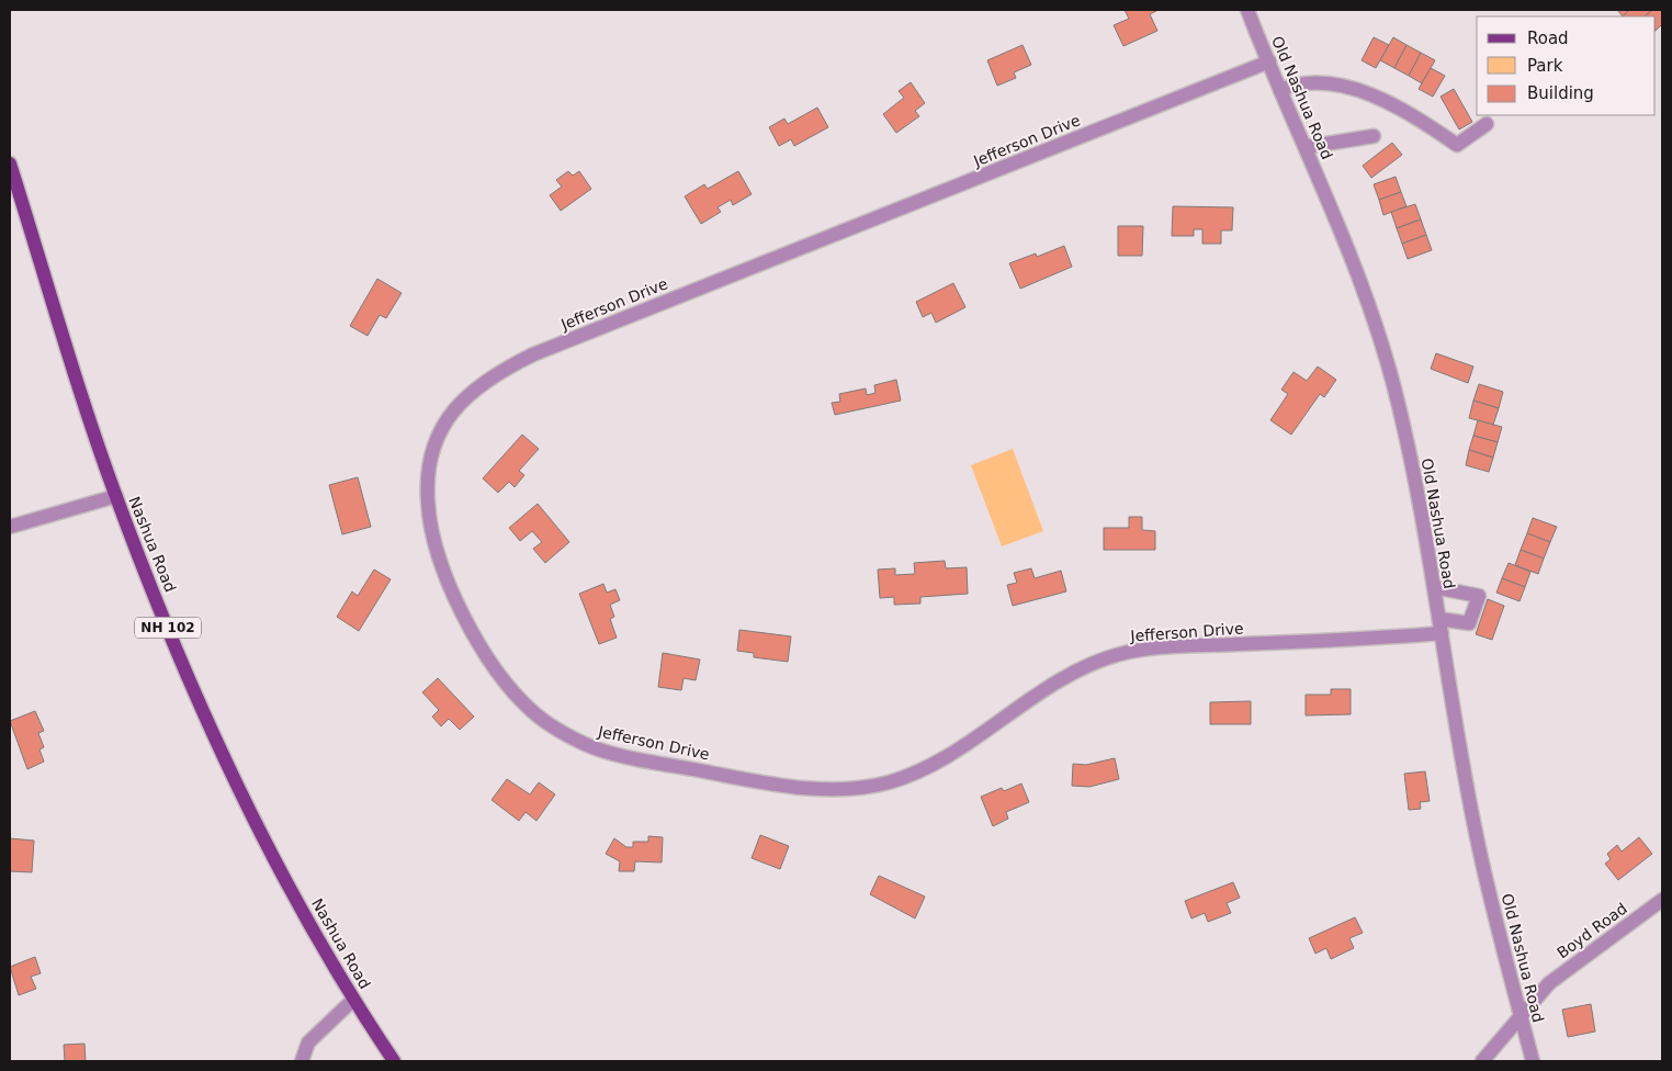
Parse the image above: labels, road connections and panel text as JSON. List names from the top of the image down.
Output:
{
  "streets": {
    "main road": ["Nashua Road", "NH 102"],
    "street": ["Old Nashua Road", "Jefferson Drive", "Boyd Road"]
  },
  "crossings": [
    ["Old Nashua Road", "Jefferson Drive"],
    ["Old Nashua Road", "Boyd Road"]
  ],
  "legend": ["Road", "Park", "Building"]
}
